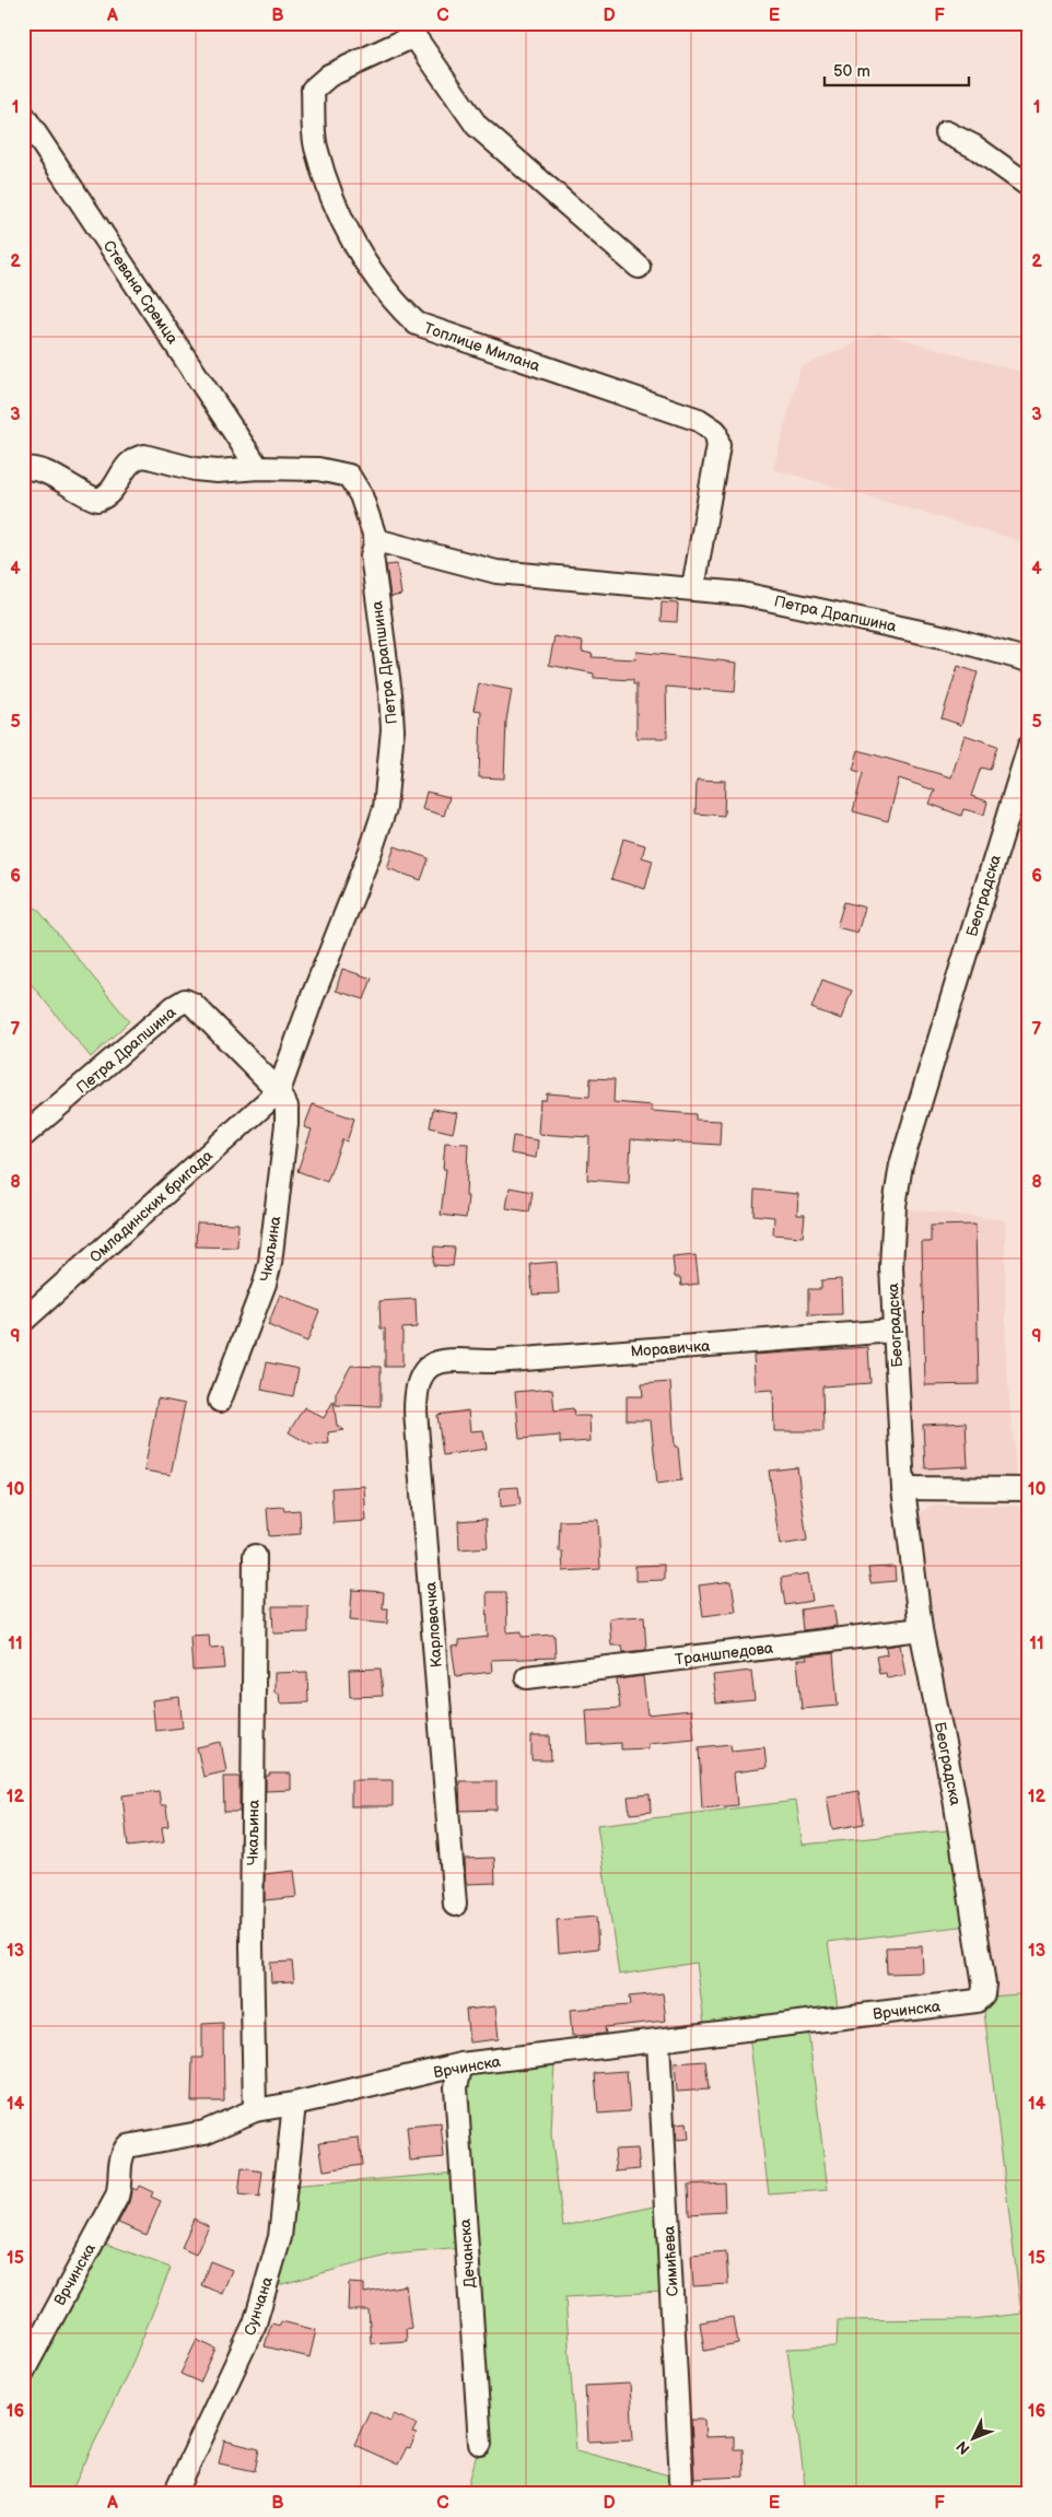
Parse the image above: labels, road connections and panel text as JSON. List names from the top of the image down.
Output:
{
  "streets": {
    "street": [
      "Стевана Сремца",
      "Топлице Милана",
      "Петра Драпшина",
      "Београдска",
      "Омладинских бригада",
      "Чкаљина",
      "Моравичка",
      "Карловачка",
      "Траншпедова",
      "Врчинска",
      "Дечанска",
      "Симићева",
      "Сунчана"
    ]
  },
  "crossings": [
    ["Топлице Милана", "Петра Драпшина"],
    ["Петра Драпшина", "Омладинских бригада"],
    ["Петра Драпшина", "Чкаљина"],
    ["Београдска", "Моравичка"],
    ["Београдска", "Траншпедова"],
    ["Београдска", "Врчинска"],
    ["Омладинских бригада", "Чкаљина"],
    ["Чкаљина", "Врчинска"],
    ["Моравичка", "Карловачка"],
    ["Врчинска", "Дечанска"],
    ["Врчинска", "Симићева"],
    ["Врчинска", "Сунчана"]
  ],
  "scale_bar": "50 m",
  "north": "bottom left",
  "grid": {
    "columns": [
      "A",
      "B",
      "C",
      "D",
      "E",
      "F"
    ],
    "rows": [
      "1",
      "2",
      "3",
      "4",
      "5",
      "6",
      "7",
      "8",
      "9",
      "10",
      "11",
      "12",
      "13",
      "14",
      "15",
      "16"
    ]
  }
}
